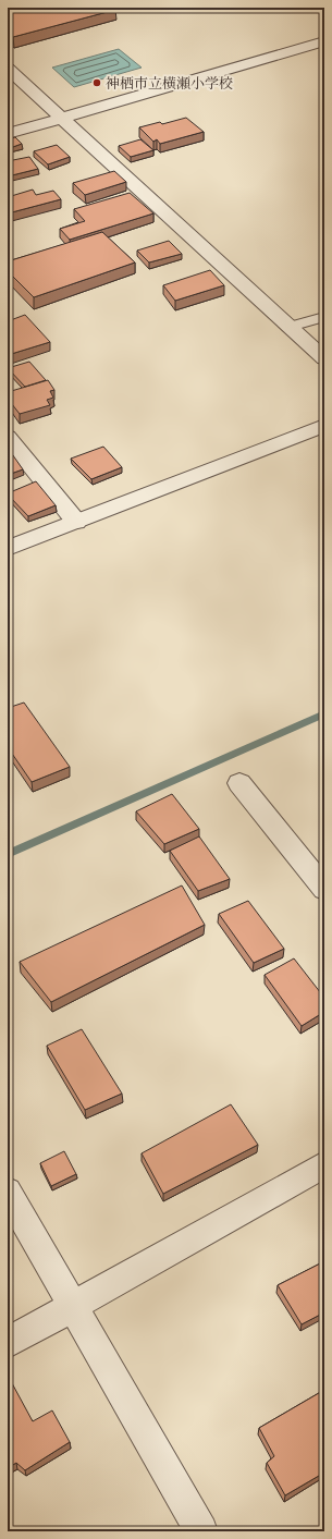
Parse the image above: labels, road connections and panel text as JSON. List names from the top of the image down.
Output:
{
  "places": ["神栖市立横瀬小学校"]
}
